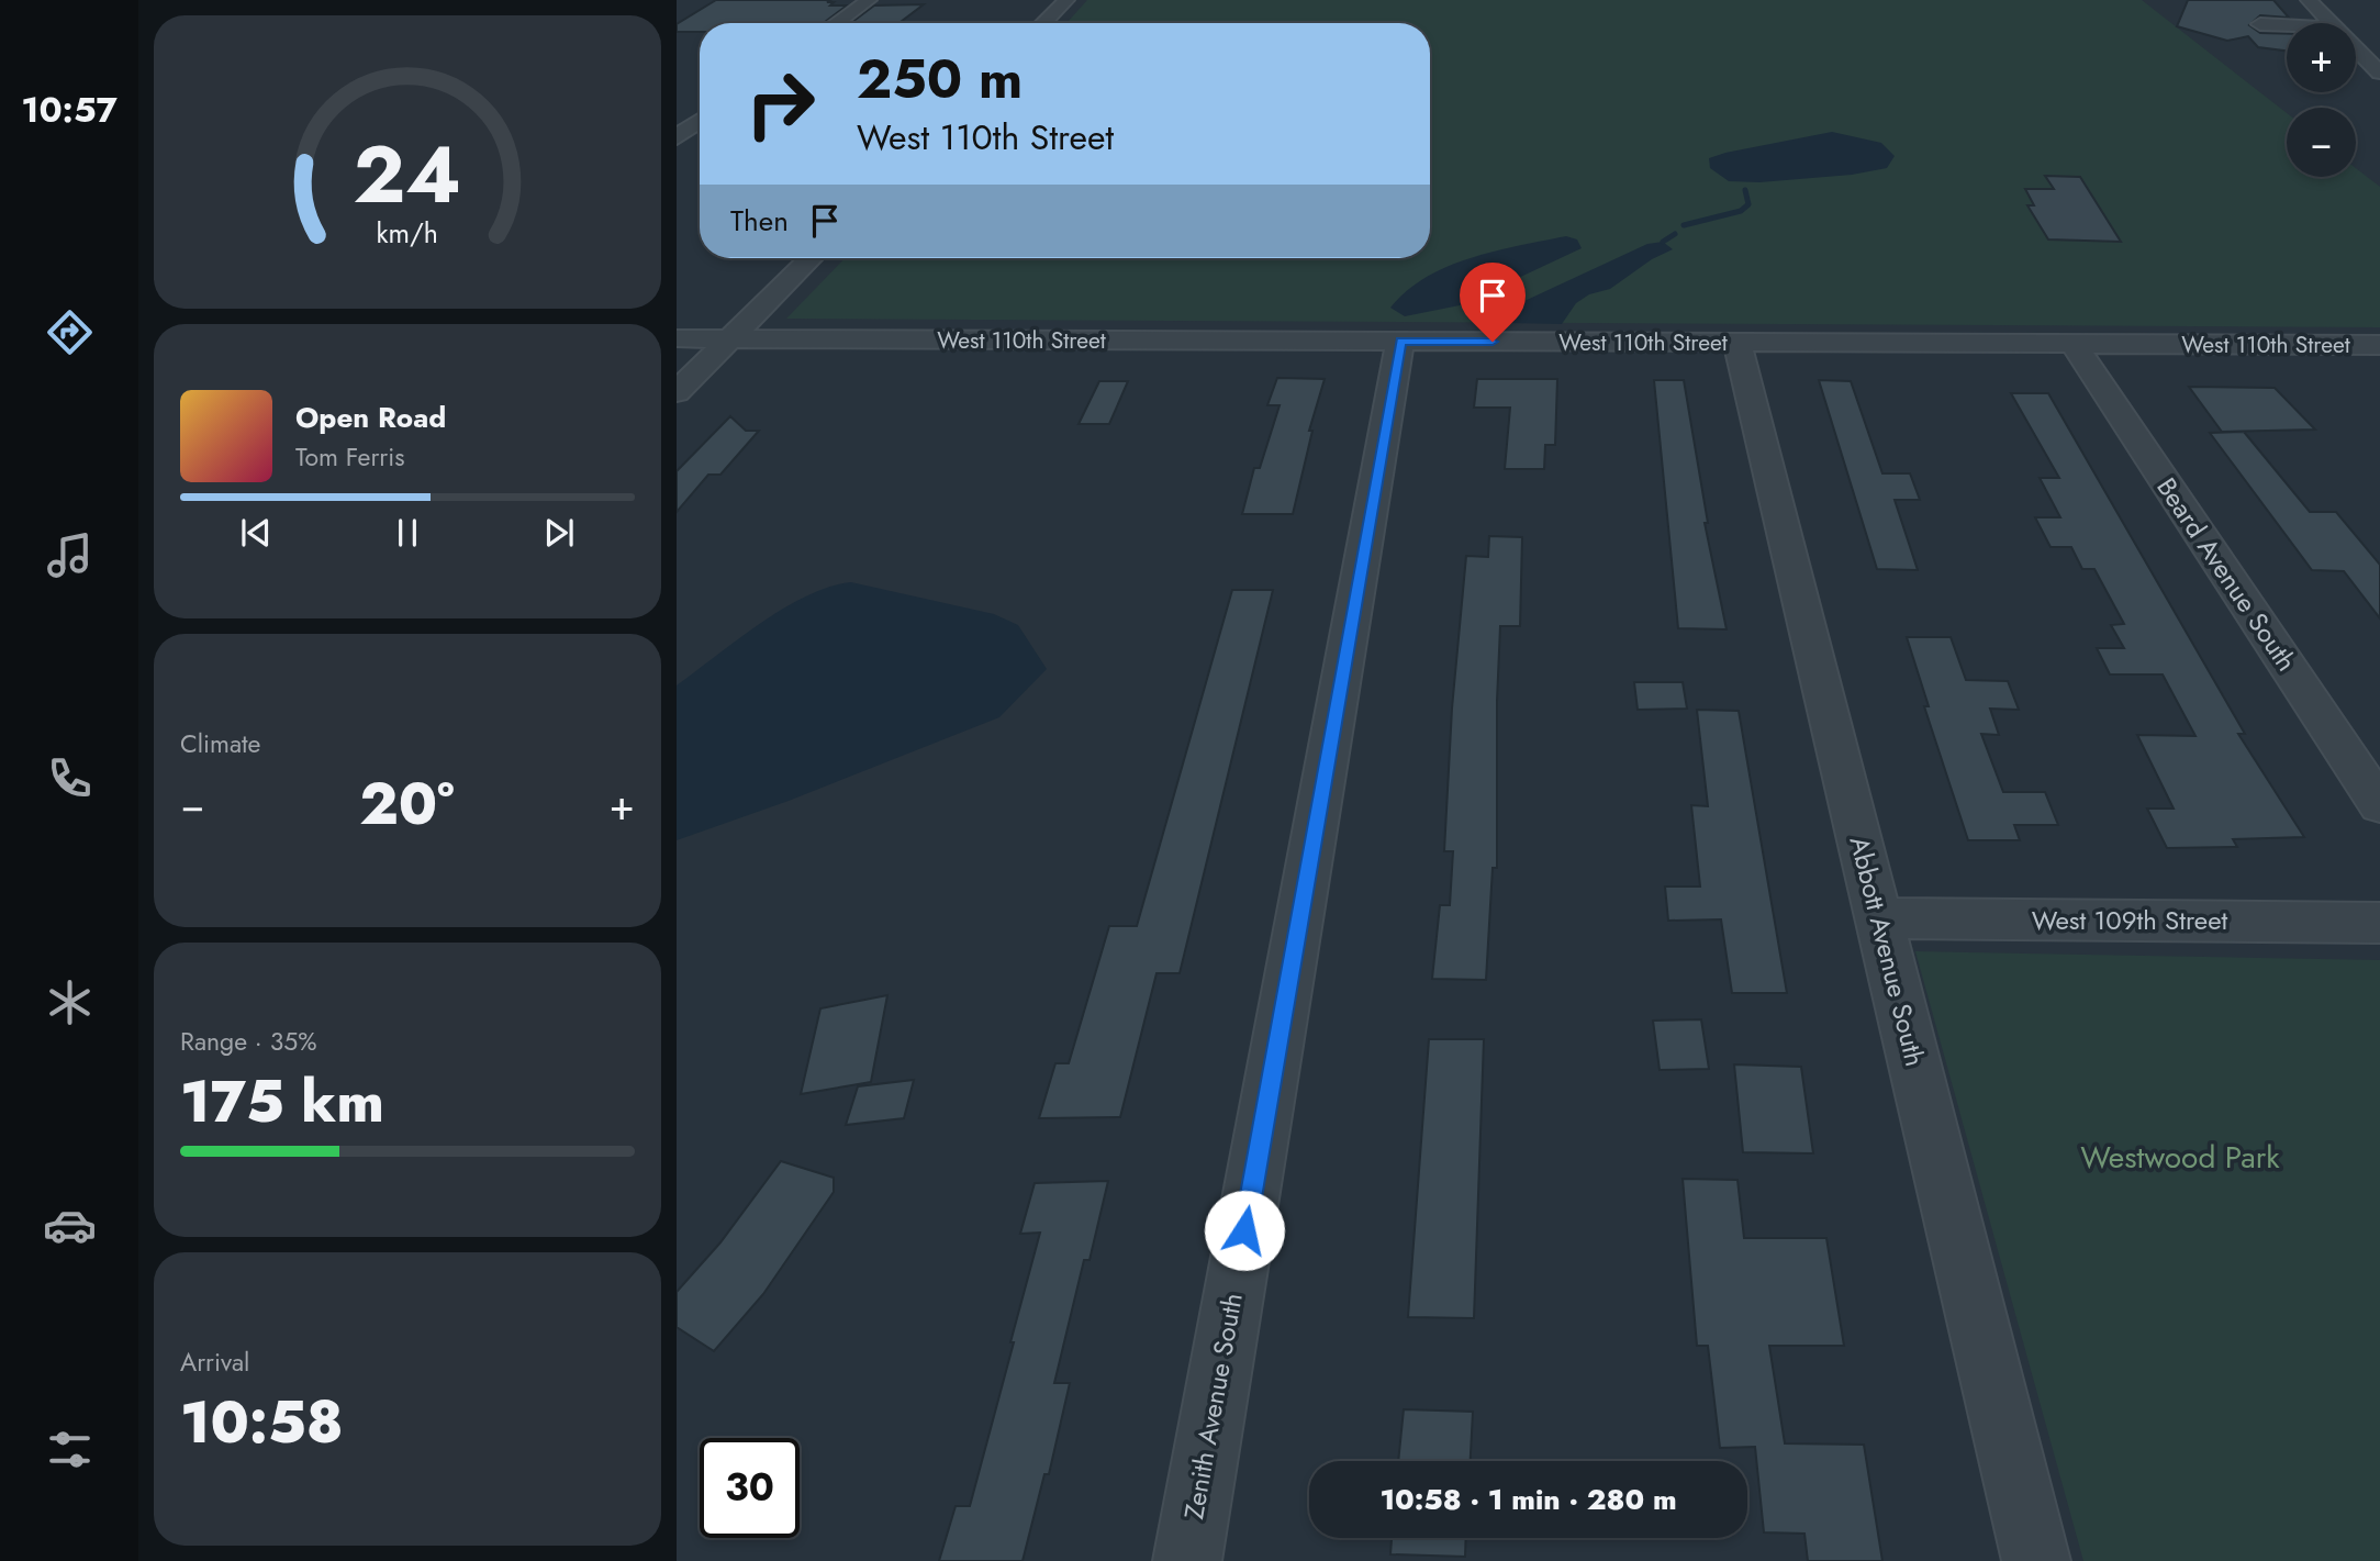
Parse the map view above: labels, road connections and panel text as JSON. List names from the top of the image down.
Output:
{
  "streets": {
    "street": [
      "West 110th Street",
      "Beard Avenue South",
      "West 109th Street",
      "Abbott Avenue South",
      "Zenith Avenue South"
    ]
  },
  "crossings": [
    ["West 110th Street", "Beard Avenue South"],
    ["West 110th Street", "Abbott Avenue South"],
    ["West 110th Street", "Zenith Avenue South"],
    ["West 109th Street", "Abbott Avenue South"]
  ],
  "parks": ["Westwood Park"],
  "page": {
    "tabs": "10:57",
    "map_buttons": ["+", "−"],
    "turn": ["250 m", "West 110th Street"],
    "then": "Then",
    "song": ["Open Road", "Tom Ferris"],
    "tile": [
      "Climate",
      ["Range · 35%", "175 km"],
      ["Arrival", "10:58"]
    ],
    "heat": ["−", "20°", "+"],
    "limit": "30",
    "trip": "10:58 · 1 min · 280 m",
    "gauge": ["24", "km/h"]
  }
}
